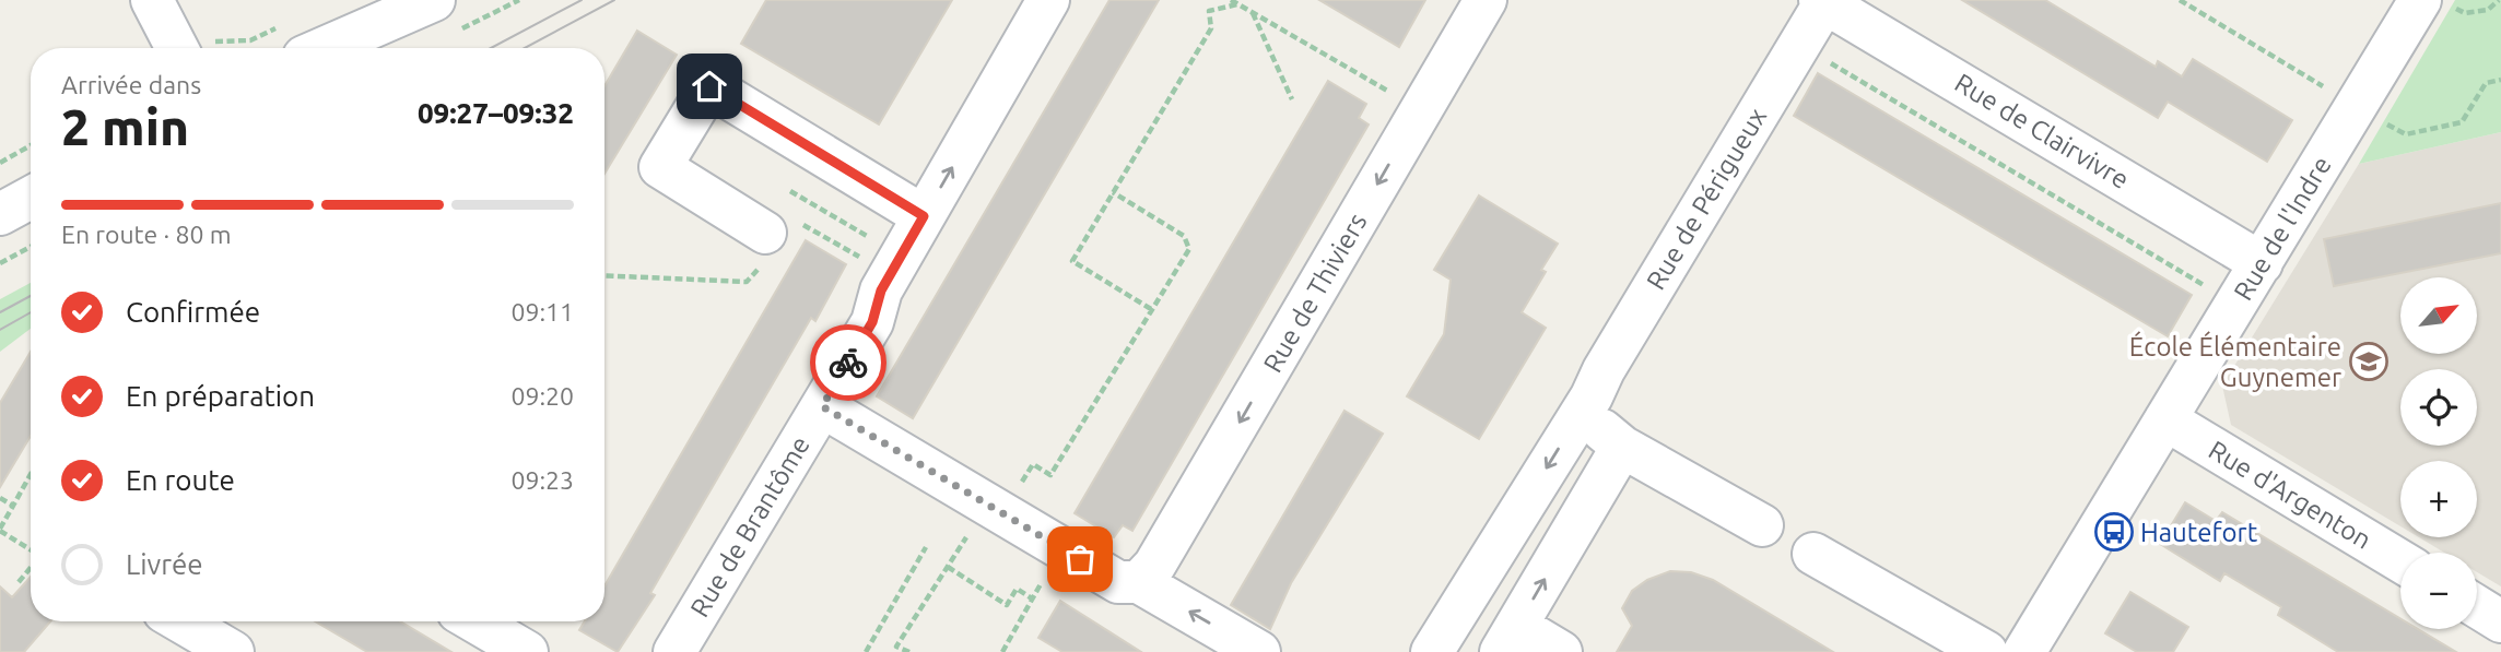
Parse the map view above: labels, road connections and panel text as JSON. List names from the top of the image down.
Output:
{
  "streets": {
    "street": [
      "Rue de Clairvivre",
      "Rue de Périgueux",
      "Rue de l'Indre",
      "Rue de Thiviers",
      "Rue d'Argenton",
      "Rue de Brantôme"
    ]
  },
  "crossings": [
    ["Rue de Clairvivre", "Rue de Périgueux"],
    ["Rue de Clairvivre", "Rue de l'Indre"],
    ["Rue de l'Indre", "Rue d'Argenton"]
  ],
  "places": {
    "school or university": ["École Élémentaire Guynemer"],
    "bus stop": ["Hautefort"]
  },
  "north": "top right",
  "page": {
    "heading": ["2 min", "Arrivée dans", "09:27–09:32"],
    "bar": "En route · 80 m",
    "list": [
      ["Confirmée", "09:11"],
      ["En préparation", "09:20"],
      ["En route", "09:23"],
      "Livrée"
    ],
    "map_buttons": ["+", "−"]
  }
}
